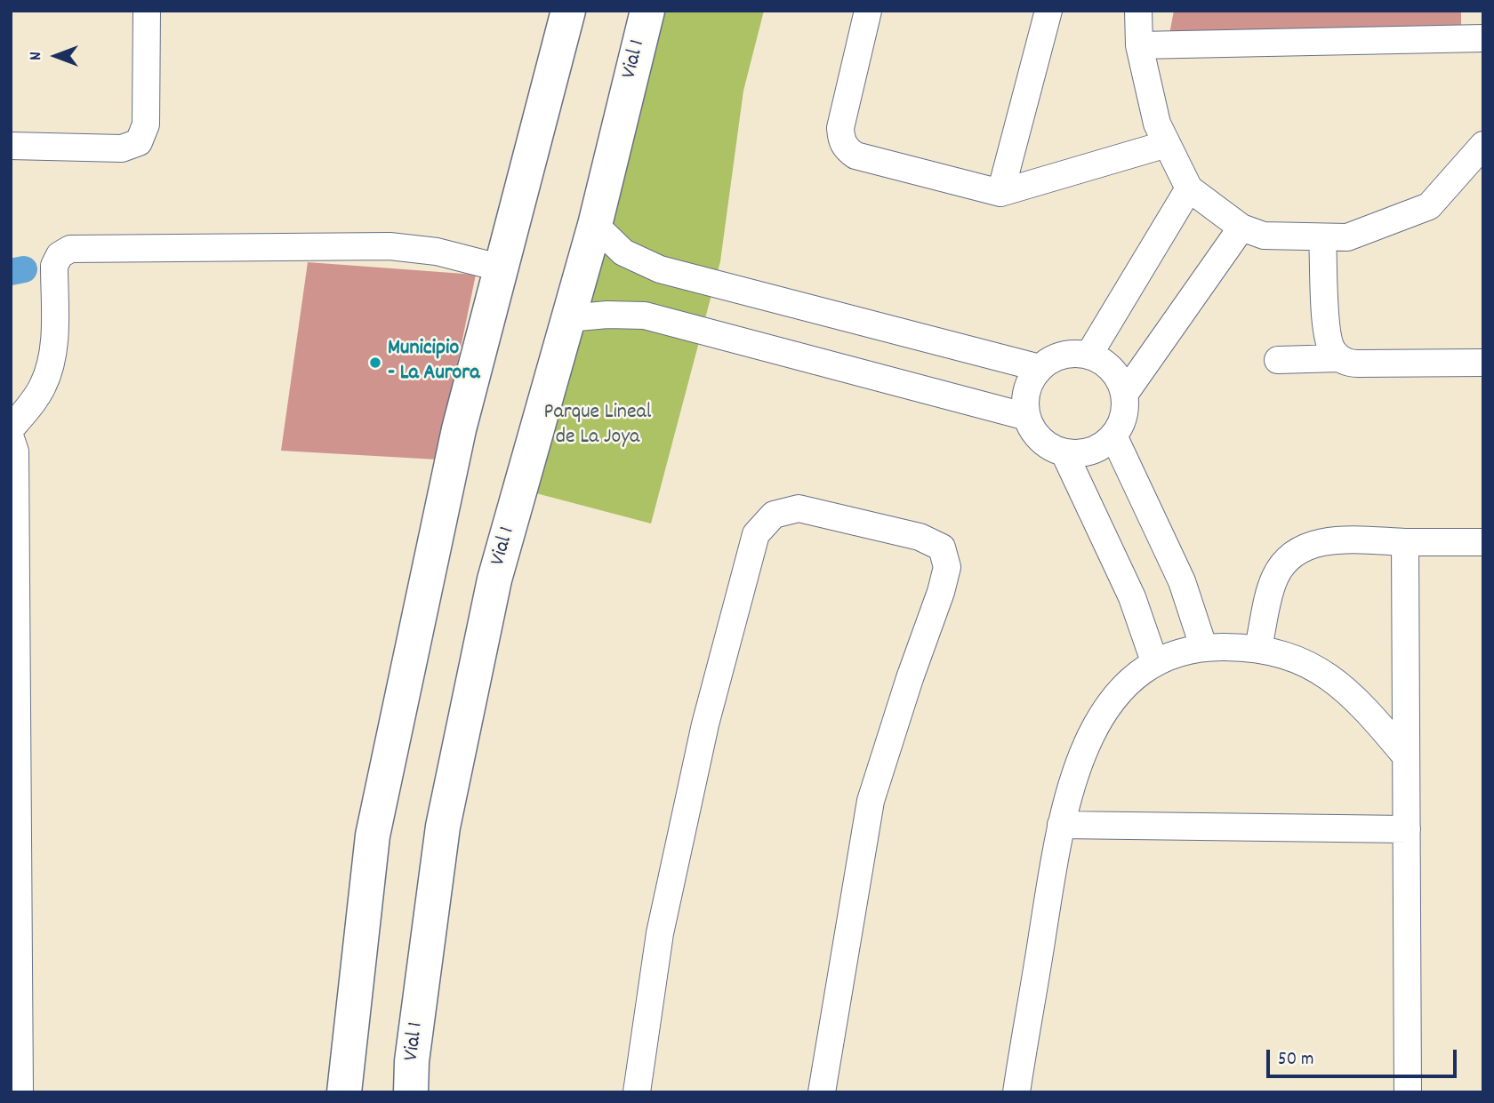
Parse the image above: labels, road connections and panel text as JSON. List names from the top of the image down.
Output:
{
  "streets": {
    "street": ["Vial 1"]
  },
  "parks": ["Parque Lineal de La Joya"],
  "places": ["Municipio - La Aurora"],
  "scale_bar": "50 m",
  "north": "left"
}
